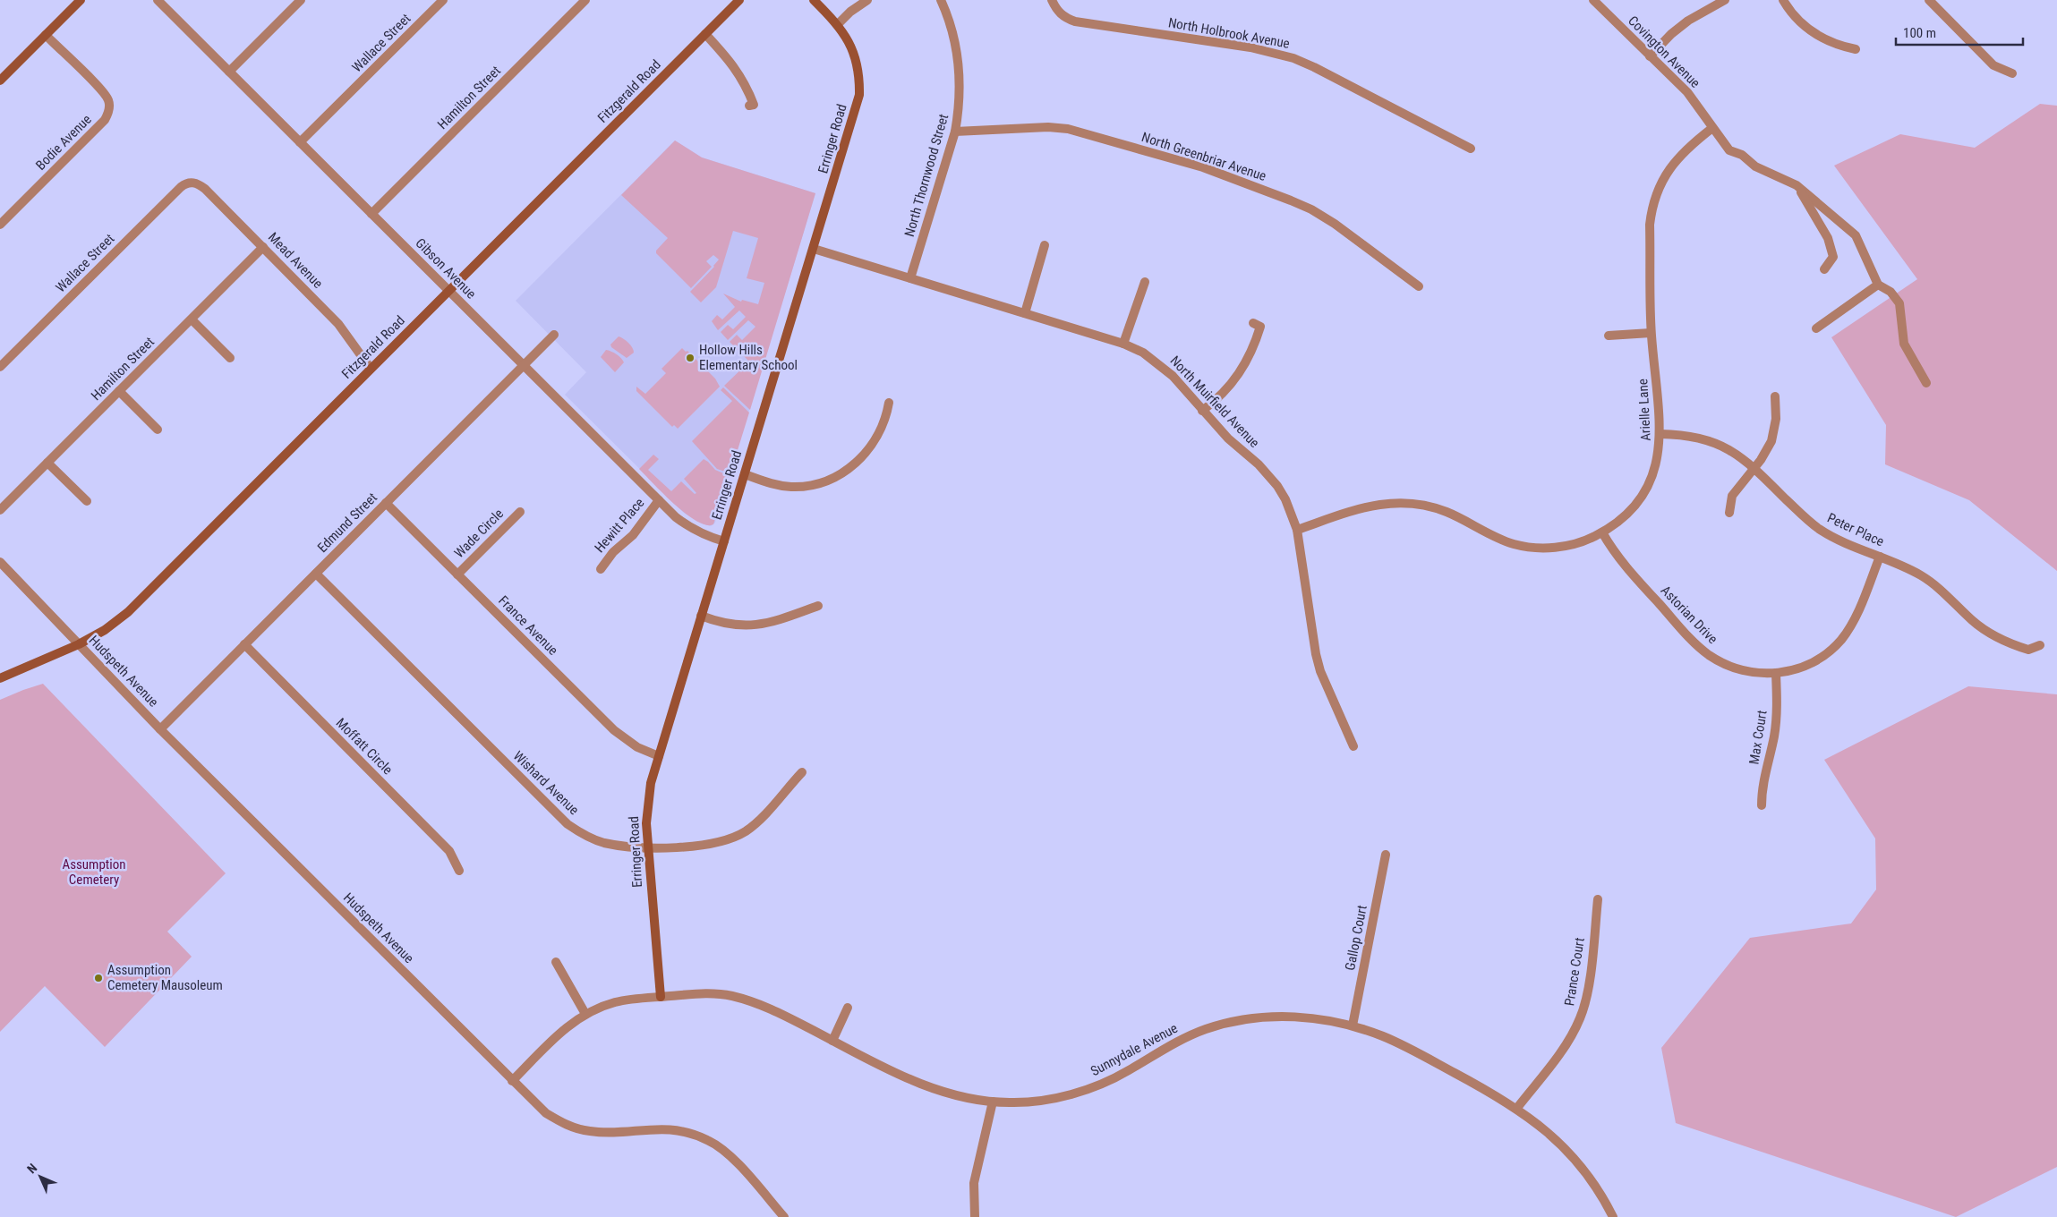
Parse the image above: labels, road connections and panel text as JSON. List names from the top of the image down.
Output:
{
  "streets": {
    "street": [
      "North Holbrook Avenue",
      "Wallace Street",
      "Covington Avenue",
      "Fitzgerald Road",
      "Hamilton Street",
      "Erringer Road",
      "Bodie Avenue",
      "North Greenbriar Avenue",
      "North Thornwood Street",
      "Mead Avenue",
      "Gibson Avenue",
      "North Muirfield Avenue",
      "Arielle Lane",
      "Edmund Street",
      "Hewitt Place",
      "Peter Place",
      "Wade Circle",
      "Astorian Drive",
      "France Avenue",
      "Hudspeth Avenue",
      "Max Court",
      "Moffatt Circle",
      "Wishard Avenue",
      "Gallop Court",
      "Prance Court",
      "Sunnydale Avenue"
    ]
  },
  "crossings": [
    ["Wallace Street", "Mead Avenue"],
    ["Wallace Street", "Gibson Avenue"],
    ["Covington Avenue", "Arielle Lane"],
    ["Fitzgerald Road", "Mead Avenue"],
    ["Fitzgerald Road", "Gibson Avenue"],
    ["Fitzgerald Road", "Hudspeth Avenue"],
    ["Hamilton Street", "Mead Avenue"],
    ["Hamilton Street", "Gibson Avenue"],
    ["Erringer Road", "Gibson Avenue"],
    ["Erringer Road", "North Muirfield Avenue"],
    ["Erringer Road", "France Avenue"],
    ["Erringer Road", "Wishard Avenue"],
    ["Erringer Road", "Sunnydale Avenue"],
    ["North Greenbriar Avenue", "North Thornwood Street"],
    ["North Thornwood Street", "North Muirfield Avenue"],
    ["Gibson Avenue", "Edmund Street"],
    ["Gibson Avenue", "Hewitt Place"],
    ["North Muirfield Avenue", "Arielle Lane"],
    ["Arielle Lane", "Peter Place"],
    ["Arielle Lane", "Astorian Drive"],
    ["Edmund Street", "France Avenue"],
    ["Edmund Street", "Hudspeth Avenue"],
    ["Edmund Street", "Moffatt Circle"],
    ["Edmund Street", "Wishard Avenue"],
    ["Peter Place", "Astorian Drive"],
    ["Wade Circle", "France Avenue"],
    ["Astorian Drive", "Max Court"],
    ["Hudspeth Avenue", "Sunnydale Avenue"],
    ["Gallop Court", "Sunnydale Avenue"],
    ["Prance Court", "Sunnydale Avenue"]
  ],
  "parks": ["Assumption Cemetery"],
  "places": ["Hollow Hills Elementary School", "Assumption Cemetery Mausoleum"],
  "scale_bar": "100 m",
  "north": "top left"
}
